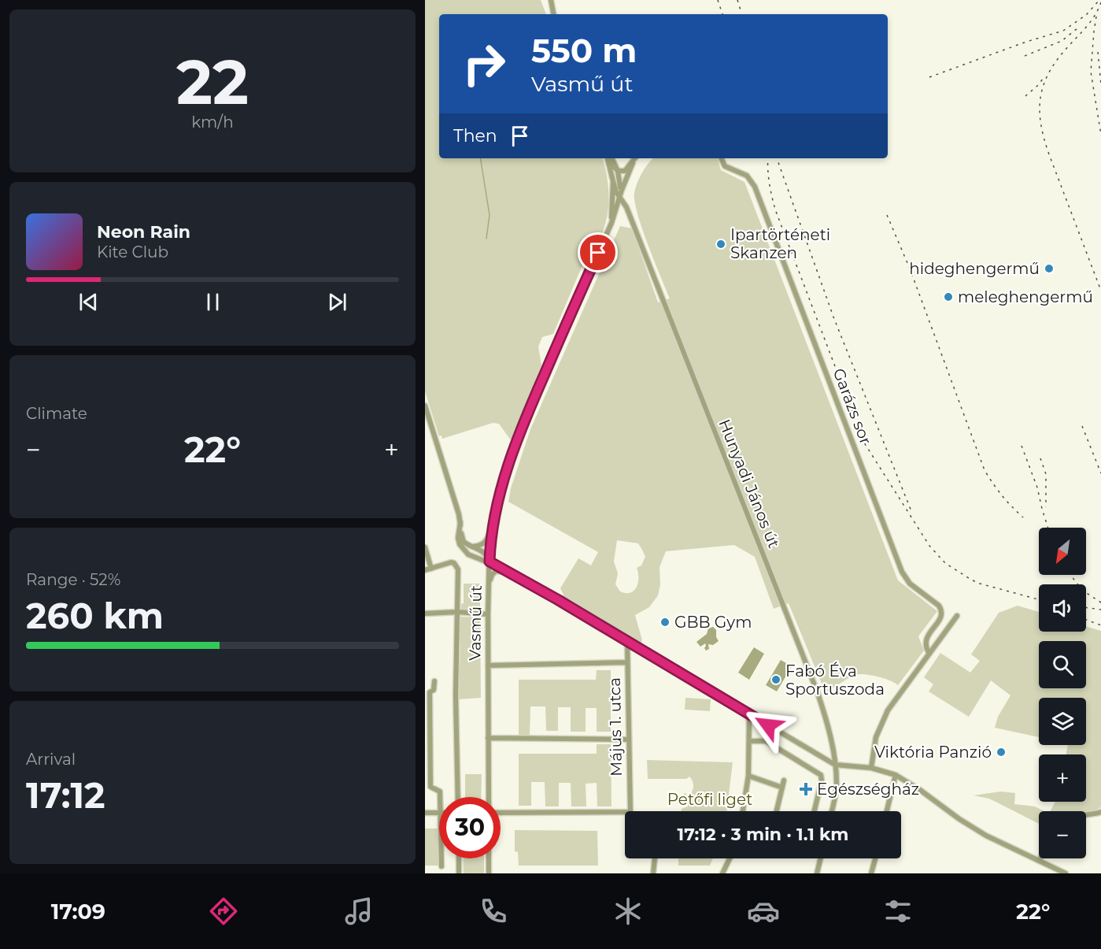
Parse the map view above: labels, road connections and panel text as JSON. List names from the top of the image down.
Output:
{
  "streets": {
    "street": [
      "Garázs sor",
      "Hunyadi János út",
      "Vasmű út",
      "Május 1. utca"
    ]
  },
  "parks": ["Petőfi liget"],
  "places": {
    "other": [
      "Ipartörténeti Skanzen",
      "hideghengermű",
      "meleghengermű",
      "GBB Gym",
      "Fabó Éva Sportuszoda",
      "Viktória Panzió"
    ],
    "health": ["Egészségház"]
  },
  "north": "bottom left",
  "page": {
    "tile": [
      ["22", "km/h"],
      "Climate",
      ["Range · 52%", "260 km"],
      ["Arrival", "17:12"]
    ],
    "turn": ["550 m", "Vasmű út"],
    "then": "Then",
    "song": ["Neon Rain", "Kite Club"],
    "heat": ["−", "22°", "+"],
    "map_buttons": ["+", "−"],
    "limit": "30",
    "trip": "17:12 · 3 min · 1.1 km",
    "tabs": ["17:09", "22°"]
  }
}
